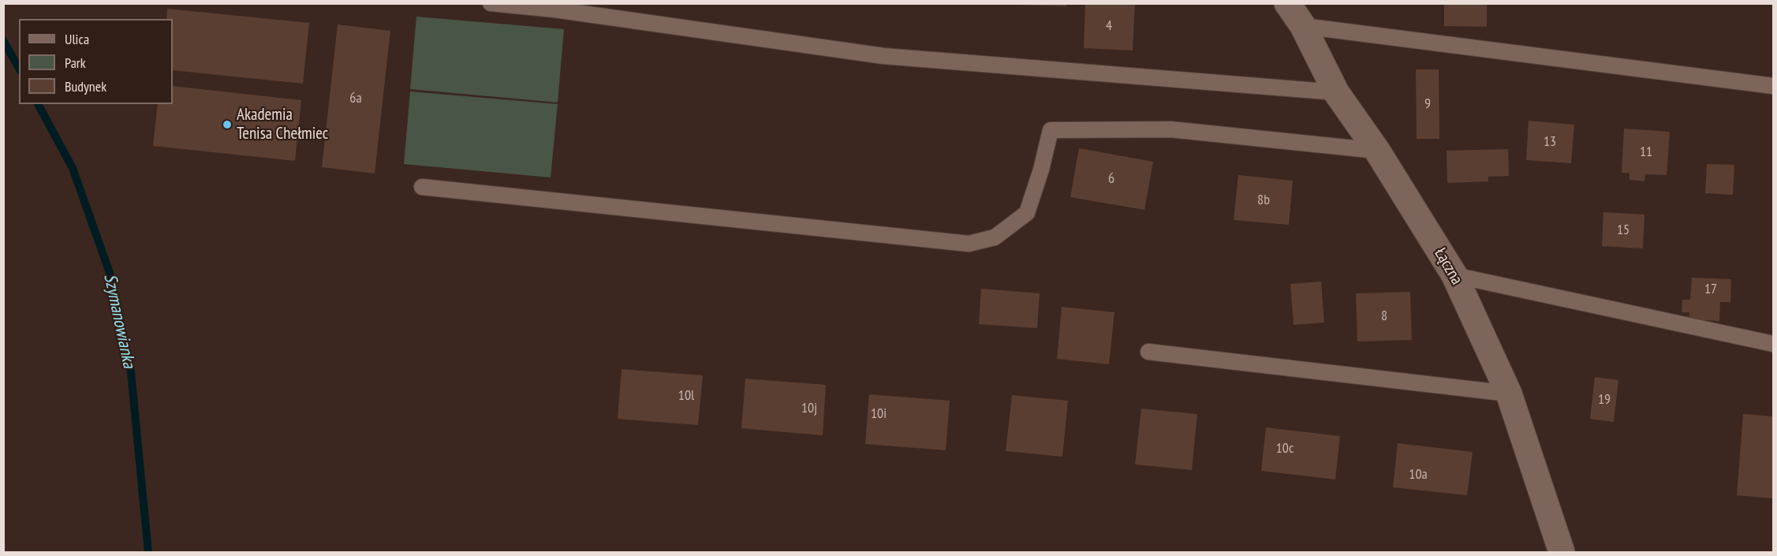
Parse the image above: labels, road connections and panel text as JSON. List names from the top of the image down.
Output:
{
  "streets": {
    "street": ["Łączna"]
  },
  "water": ["Szymanowianka"],
  "places": ["Akademia Tenisa Chełmiec"],
  "house_numbers": [
    "4",
    "6a",
    "9",
    "13",
    "11",
    "6",
    "8b",
    "15",
    "17",
    "8",
    "10l",
    "19",
    "10j",
    "10i",
    "10c",
    "10a"
  ],
  "legend": ["Ulica", "Park", "Budynek"]
}
